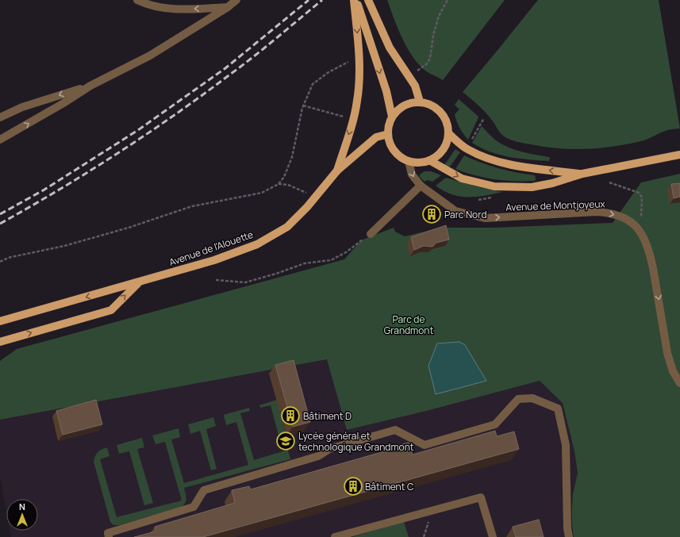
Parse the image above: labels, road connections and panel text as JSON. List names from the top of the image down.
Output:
{
  "streets": {
    "main road": ["Avenue de l'Alouette"],
    "street": ["Avenue de Montjoyeux"]
  },
  "one_way": ["Avenue de Montjoyeux"],
  "parks": ["Parc de Grandmont"],
  "places": {
    "building": ["Parc Nord", "Bâtiment D", "Bâtiment C"],
    "school or university": ["Lycée général et technologique Grandmont"]
  },
  "north": "top"
}
